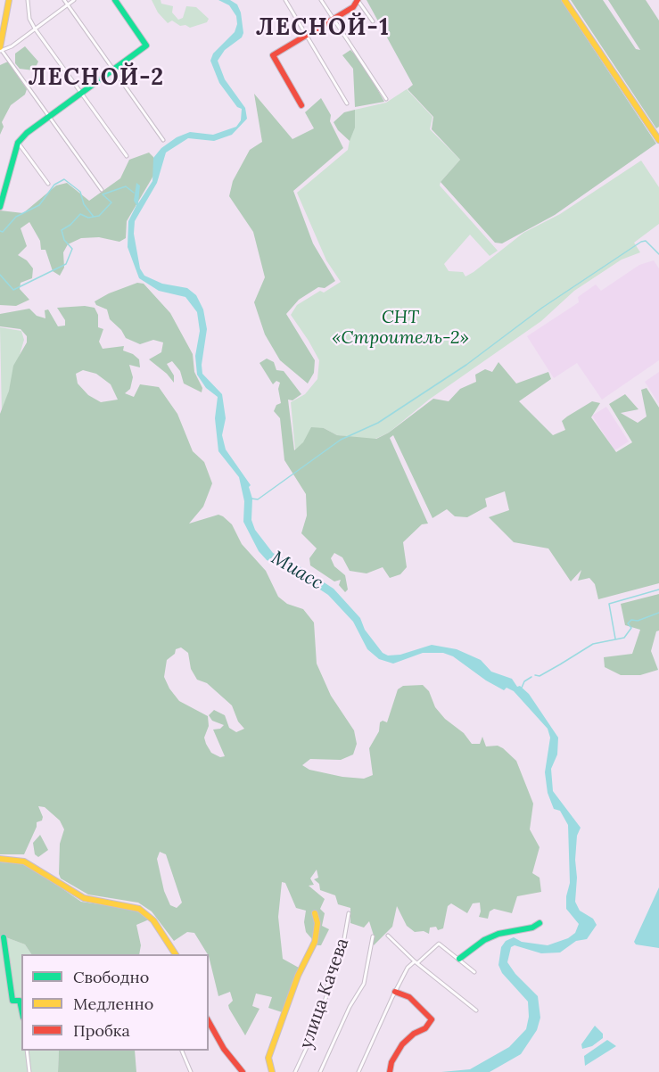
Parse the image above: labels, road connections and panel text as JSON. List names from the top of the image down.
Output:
{
  "streets": {
    "street": ["улица Качева"]
  },
  "districts": ["ЛЕСНОЙ-1", "ЛЕСНОЙ-2"],
  "water": ["Миасс"],
  "parks": ["СНТ «Строитель-2»"],
  "legend": ["Свободно", "Медленно", "Пробка"]
}
